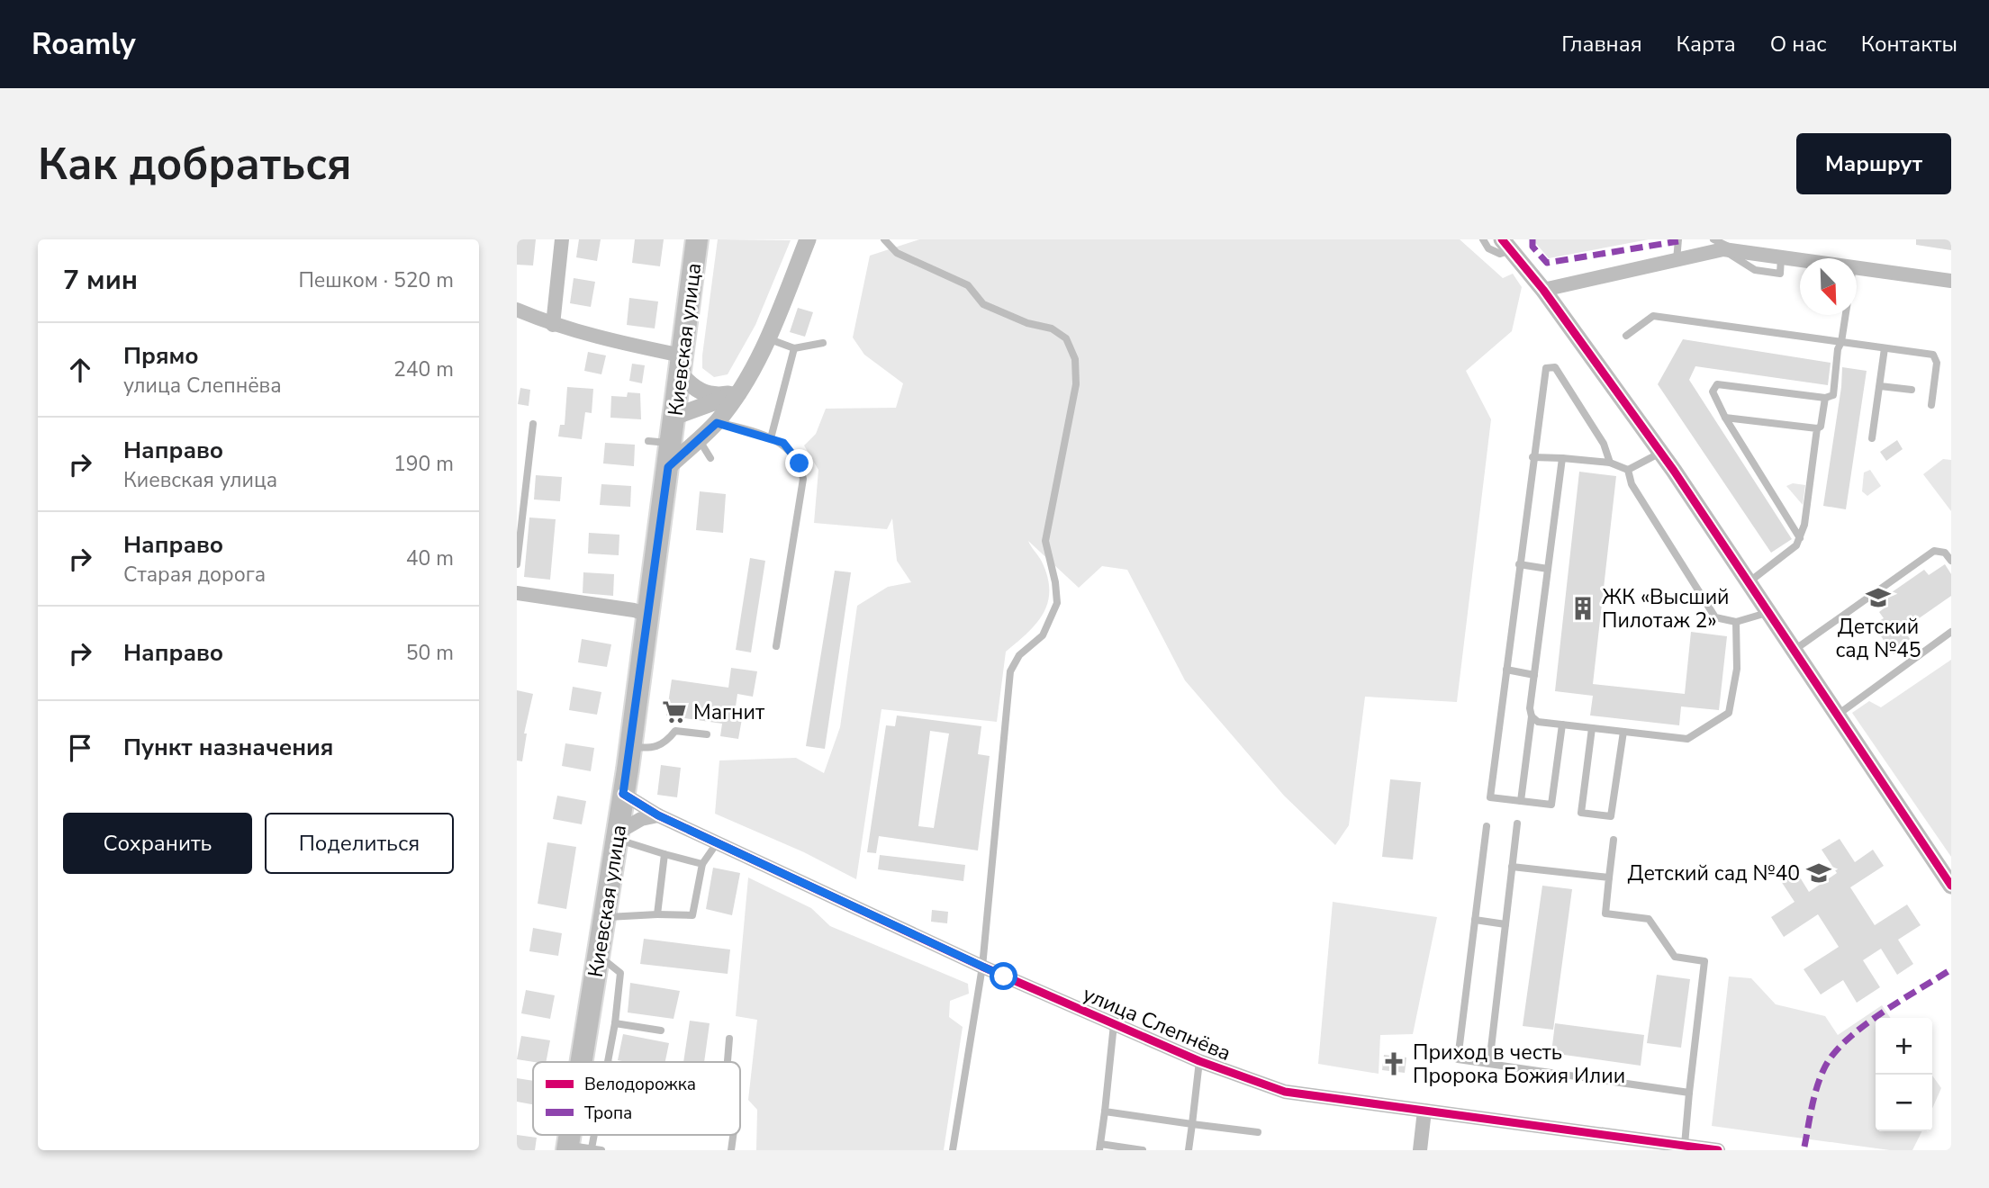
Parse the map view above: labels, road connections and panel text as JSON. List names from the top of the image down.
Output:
{
  "streets": {
    "main road": ["Киевская улица"],
    "street": ["улица Слепнёва"]
  },
  "crossings": [
    ["Киевская улица", "улица Слепнёва"]
  ],
  "places": {
    "school or university": ["Детский сад №45", "Детский сад №40"],
    "building": ["ЖК «Высший Пилотаж 2»"],
    "supermarket": ["Магнит"],
    "church": ["Приход в честь Пророка Божия Илии"]
  },
  "legend": ["Велодорожка", "Тропа"],
  "north": "bottom right",
  "page": {
    "header": "Roamly",
    "nav": [
      "Главная",
      "Карта",
      "О нас",
      "Контакты"
    ],
    "buttons": [
      "Маршрут",
      ["Сохранить", "Поделиться"]
    ],
    "title": "Как добраться",
    "heading": ["7 мин", "Пешком · 520 m"],
    "list": [
      ["Прямо", "улица Слепнёва", "240 m"],
      ["Направо", "Киевская улица", "190 m"],
      ["Направо", "Старая дорога", "40 m"],
      ["Направо", "50 m"],
      "Пункт назначения"
    ],
    "map_buttons": ["+", "−"]
  }
}
